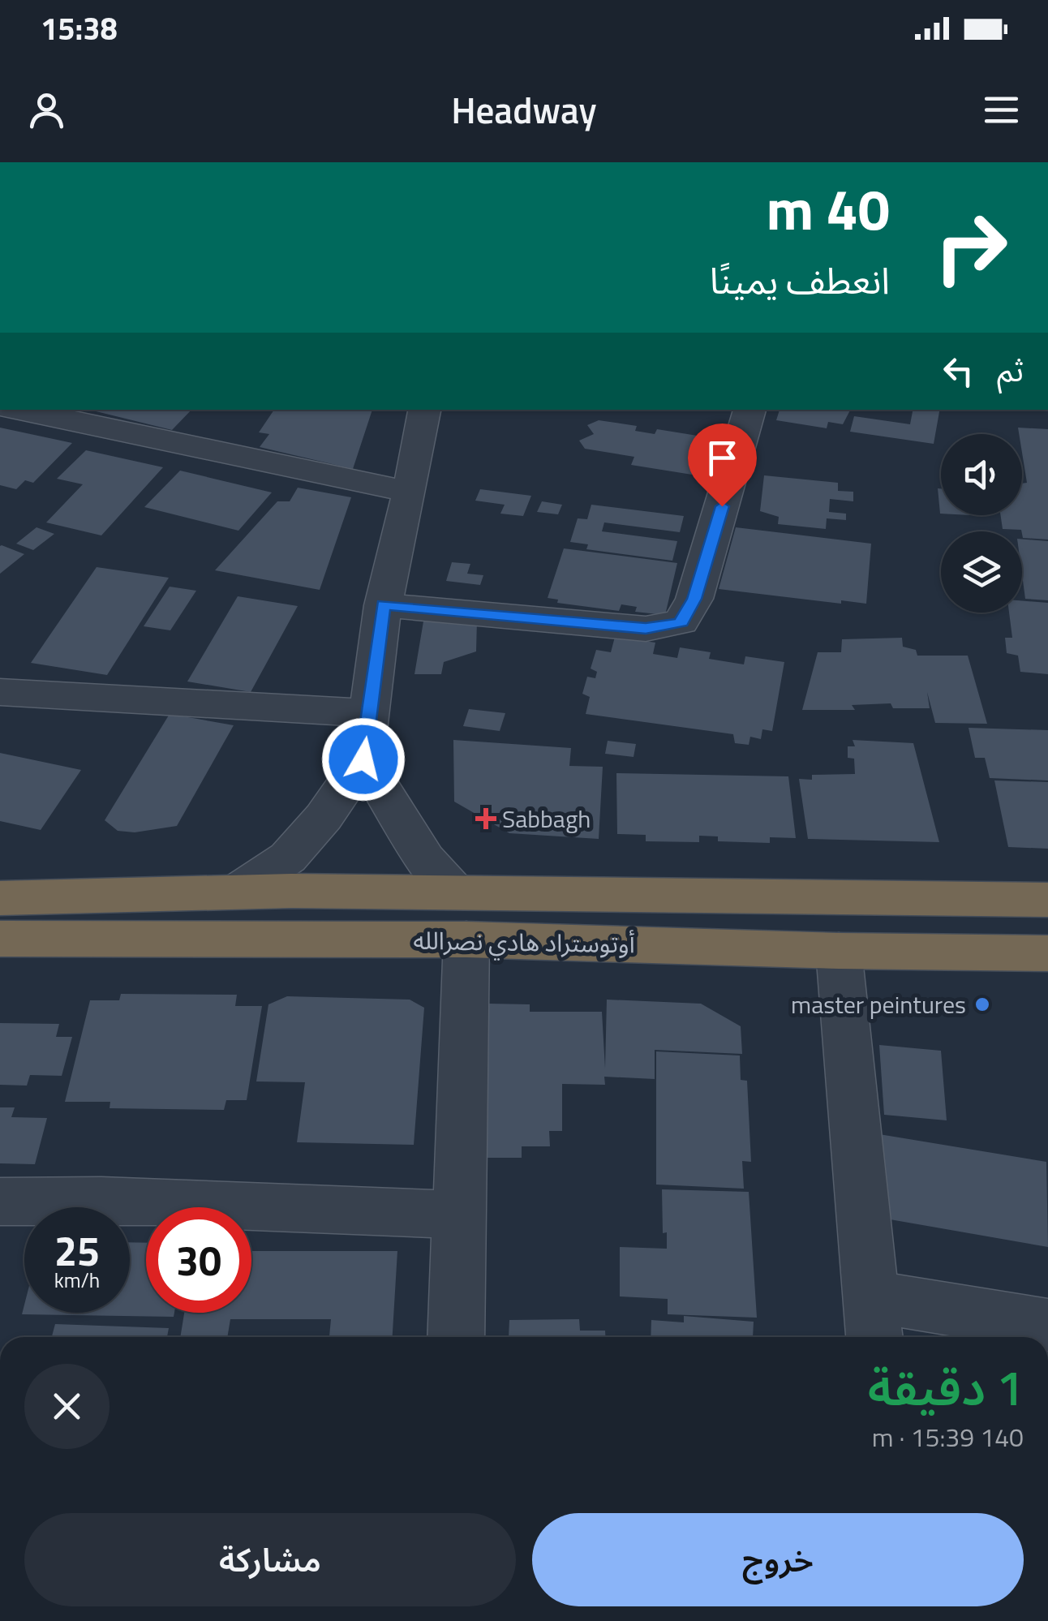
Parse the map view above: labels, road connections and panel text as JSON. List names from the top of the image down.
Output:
{
  "streets": {
    "highway": ["أوتوستراد هادي نصرالله"]
  },
  "places": {
    "health": ["Sabbagh"],
    "other": ["master peintures"]
  },
  "page": {
    "status": "15:38",
    "header": "Headway",
    "turn": ["40 m", "انعطف يمينًا"],
    "then": "ثم",
    "speed": "25 km/h",
    "limit": "30",
    "heading": ["1 دقيقة", "140 m · 15:39"],
    "buttons": ["خروج", "مشاركة"]
  }
}
